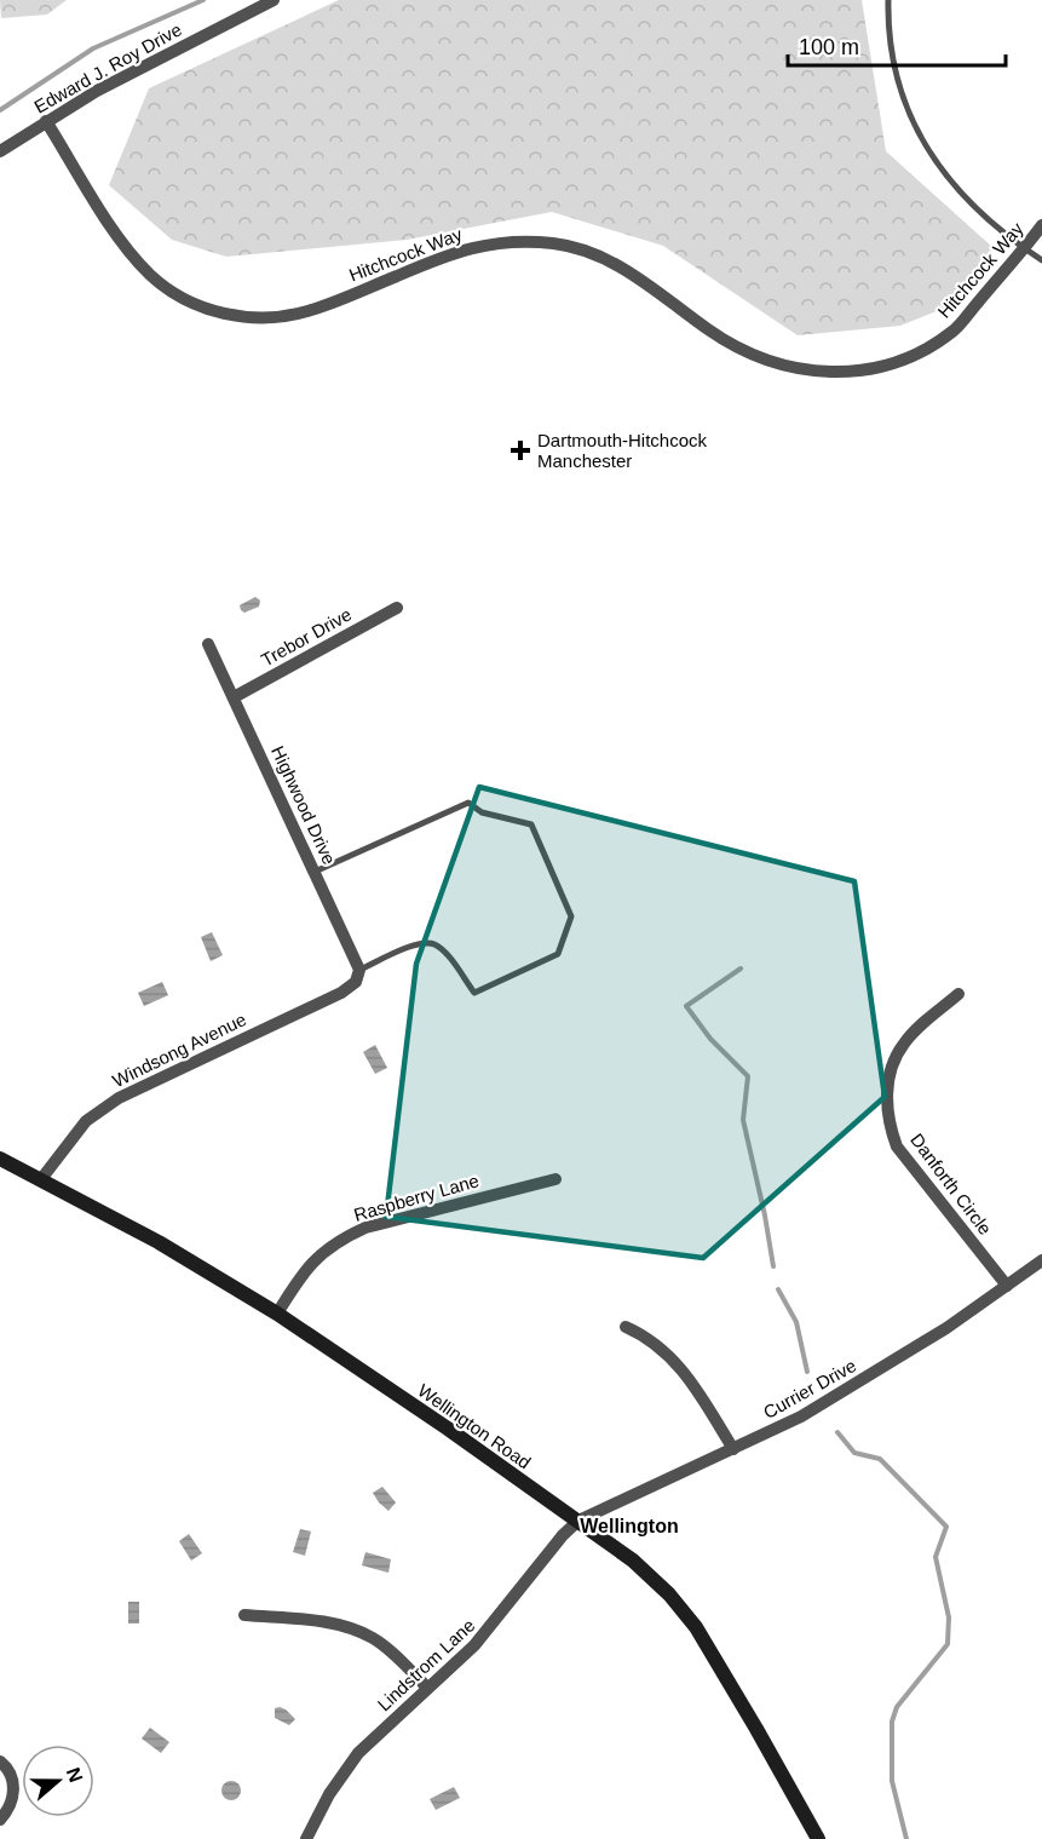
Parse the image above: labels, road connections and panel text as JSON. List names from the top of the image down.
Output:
{
  "streets": {
    "main road": ["Wellington Road"],
    "street": [
      "Edward J. Roy Drive",
      "Hitchcock Way",
      "Trebor Drive",
      "Highwood Drive",
      "Windsong Avenue",
      "Danforth Circle",
      "Raspberry Lane",
      "Currier Drive",
      "Lindstrom Lane"
    ]
  },
  "crossings": [
    ["Edward J. Roy Drive", "Hitchcock Way"],
    ["Trebor Drive", "Highwood Drive"],
    ["Highwood Drive", "Windsong Avenue"],
    ["Windsong Avenue", "Wellington Road"],
    ["Danforth Circle", "Currier Drive"],
    ["Raspberry Lane", "Wellington Road"],
    ["Currier Drive", "Wellington Road"],
    ["Currier Drive", "Lindstrom Lane"],
    ["Wellington Road", "Lindstrom Lane"]
  ],
  "districts": ["Wellington"],
  "places": {
    "health": ["Dartmouth-Hitchcock Manchester"]
  },
  "scale_bar": "100 m",
  "north": "right"
}
